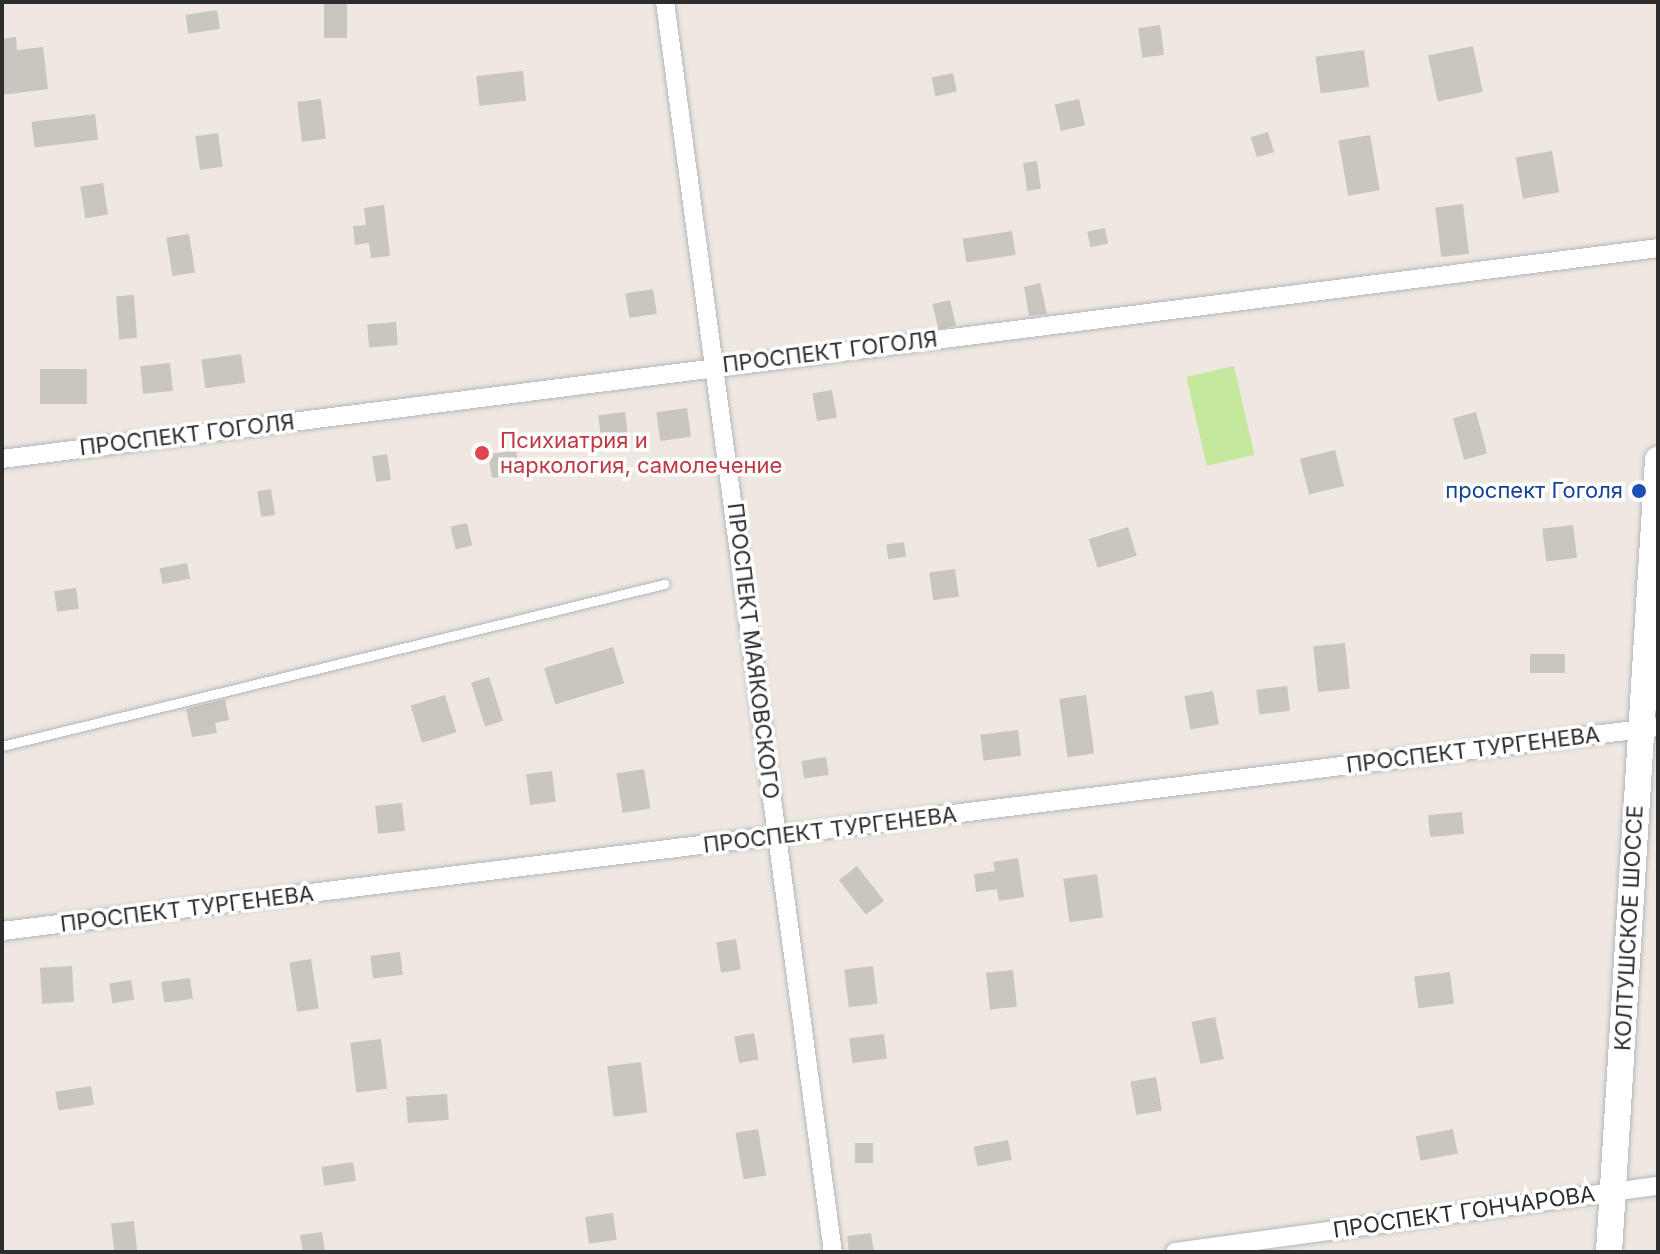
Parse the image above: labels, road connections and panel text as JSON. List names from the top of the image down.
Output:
{
  "streets": {
    "main road": ["КОЛТУШСКОЕ ШОССЕ"],
    "street": [
      "ПРОСПЕКТ ГОГОЛЯ",
      "ПРОСПЕКТ МАЯКОВСКОГО",
      "ПРОСПЕКТ ТУРГЕНЕВА",
      "ПРОСПЕКТ ГОНЧАРОВА"
    ]
  },
  "crossings": [
    ["ПРОСПЕКТ ГОГОЛЯ", "ПРОСПЕКТ МАЯКОВСКОГО"],
    ["ПРОСПЕКТ МАЯКОВСКОГО", "ПРОСПЕКТ ТУРГЕНЕВА"],
    ["ПРОСПЕКТ ТУРГЕНЕВА", "КОЛТУШСКОЕ ШОССЕ"],
    ["КОЛТУШСКОЕ ШОССЕ", "ПРОСПЕКТ ГОНЧАРОВА"]
  ],
  "places": ["Психиатрия и наркология, самолечение", "проспект Гоголя"]
}
